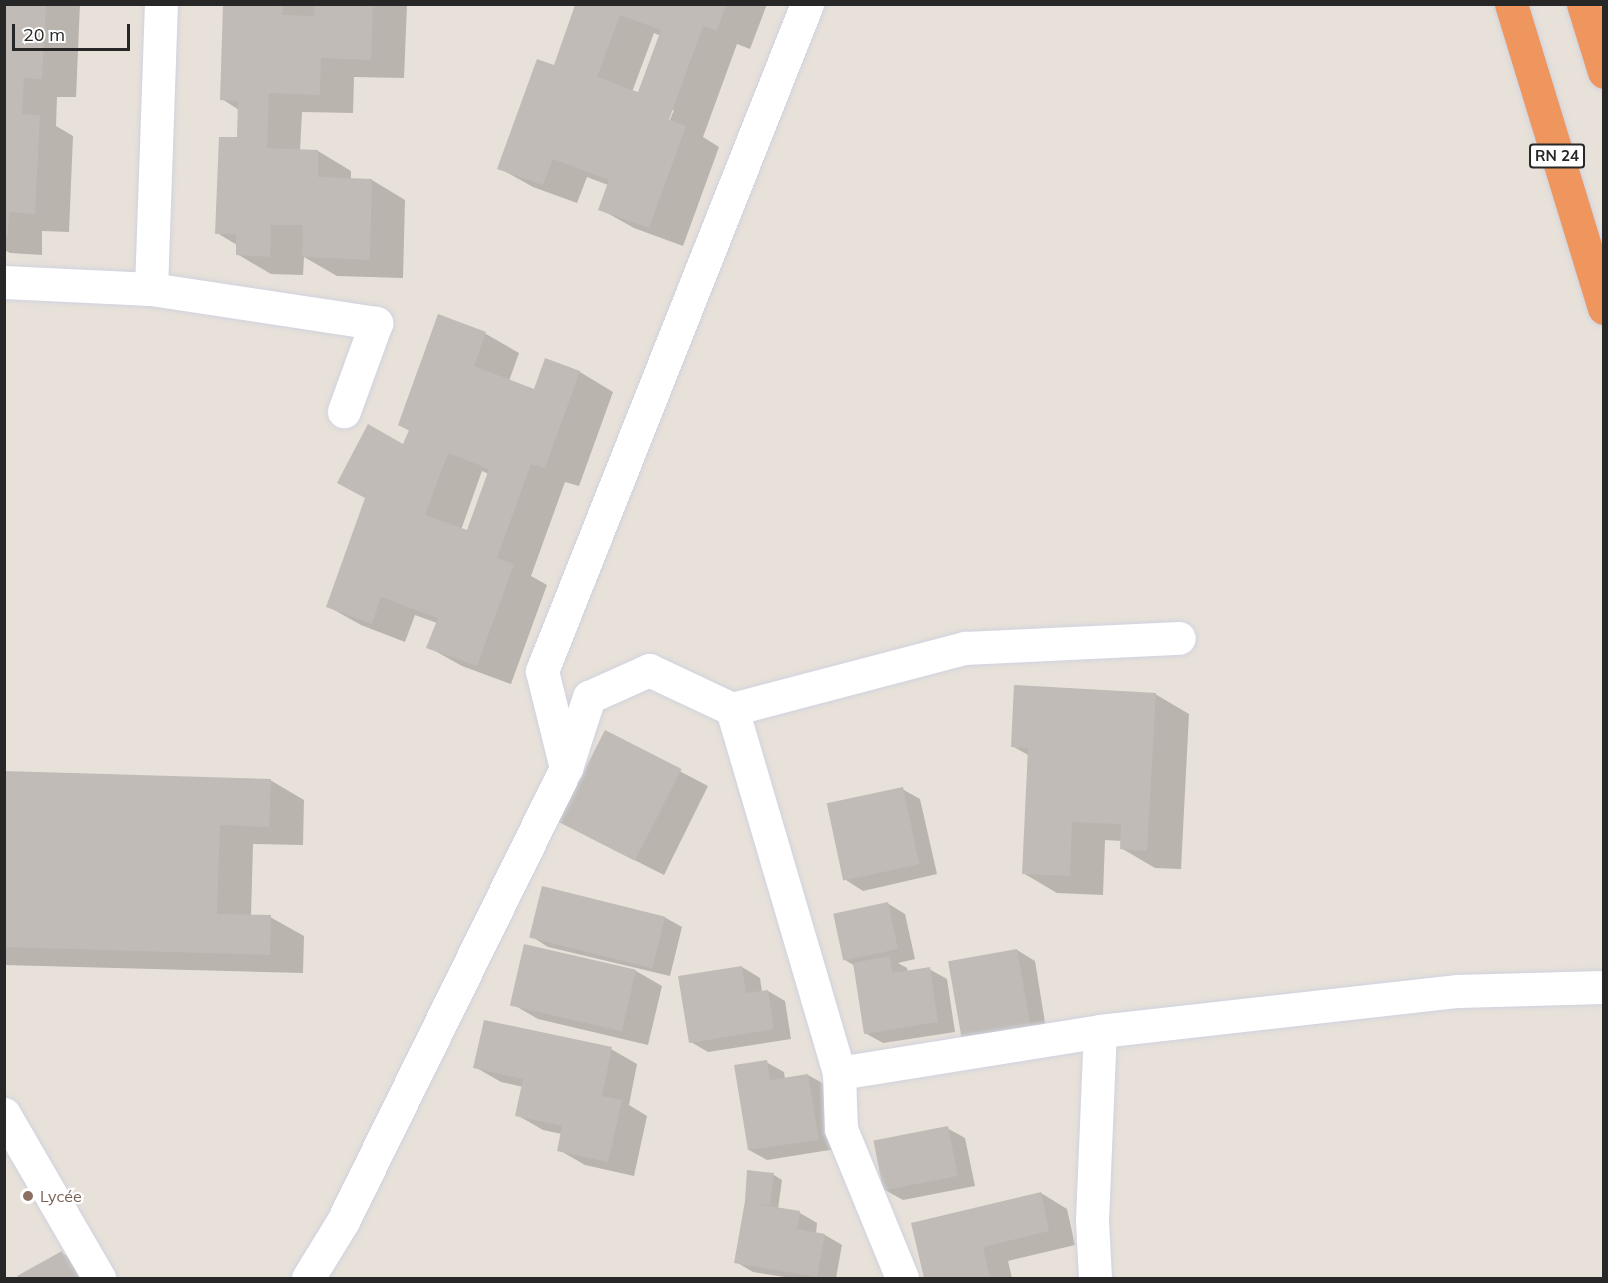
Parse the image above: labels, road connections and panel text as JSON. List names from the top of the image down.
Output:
{
  "streets": {
    "highway": ["RN 24"]
  },
  "places": ["Lycée"],
  "scale_bar": "20 m"
}
